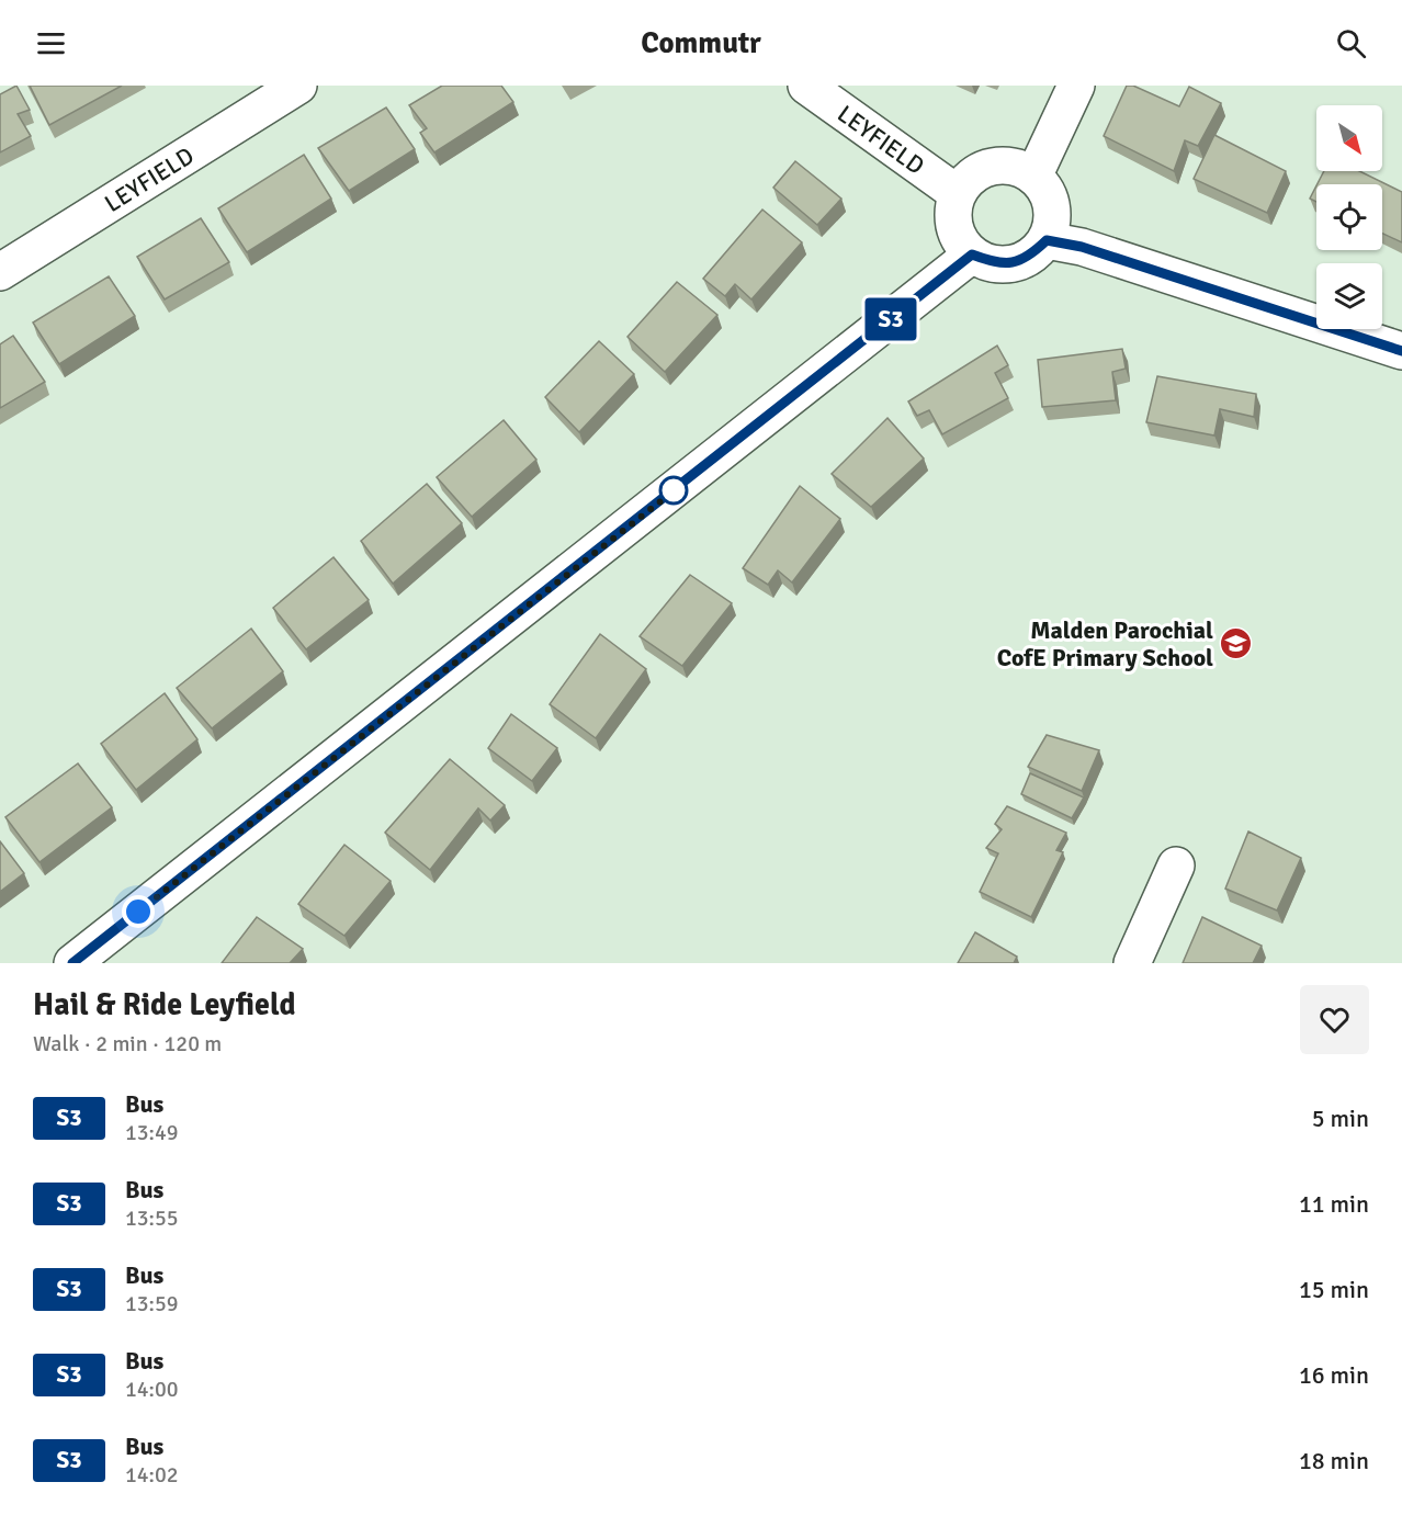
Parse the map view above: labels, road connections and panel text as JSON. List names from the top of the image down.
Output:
{
  "streets": {
    "street": ["LEYFIELD"]
  },
  "places": {
    "school or university": ["Malden Parochial CofE Primary School"]
  },
  "lines": ["bus line S3"],
  "north": "bottom right",
  "page": {
    "header": "Commutr",
    "on_map": "S3",
    "heading": ["Hail & Ride Leyfield", "Walk · 2 min · 120 m"],
    "list": [
      {
        "mark": "S3",
        "name": "Bus",
        "note": "13:49",
        "value": "5 min"
      },
      {
        "mark": "S3",
        "name": "Bus",
        "note": "13:55",
        "value": "11 min"
      },
      {
        "mark": "S3",
        "name": "Bus",
        "note": "13:59",
        "value": "15 min"
      },
      {
        "mark": "S3",
        "name": "Bus",
        "note": "14:00",
        "value": "16 min"
      },
      {
        "mark": "S3",
        "name": "Bus",
        "note": "14:02",
        "value": "18 min"
      }
    ]
  }
}
